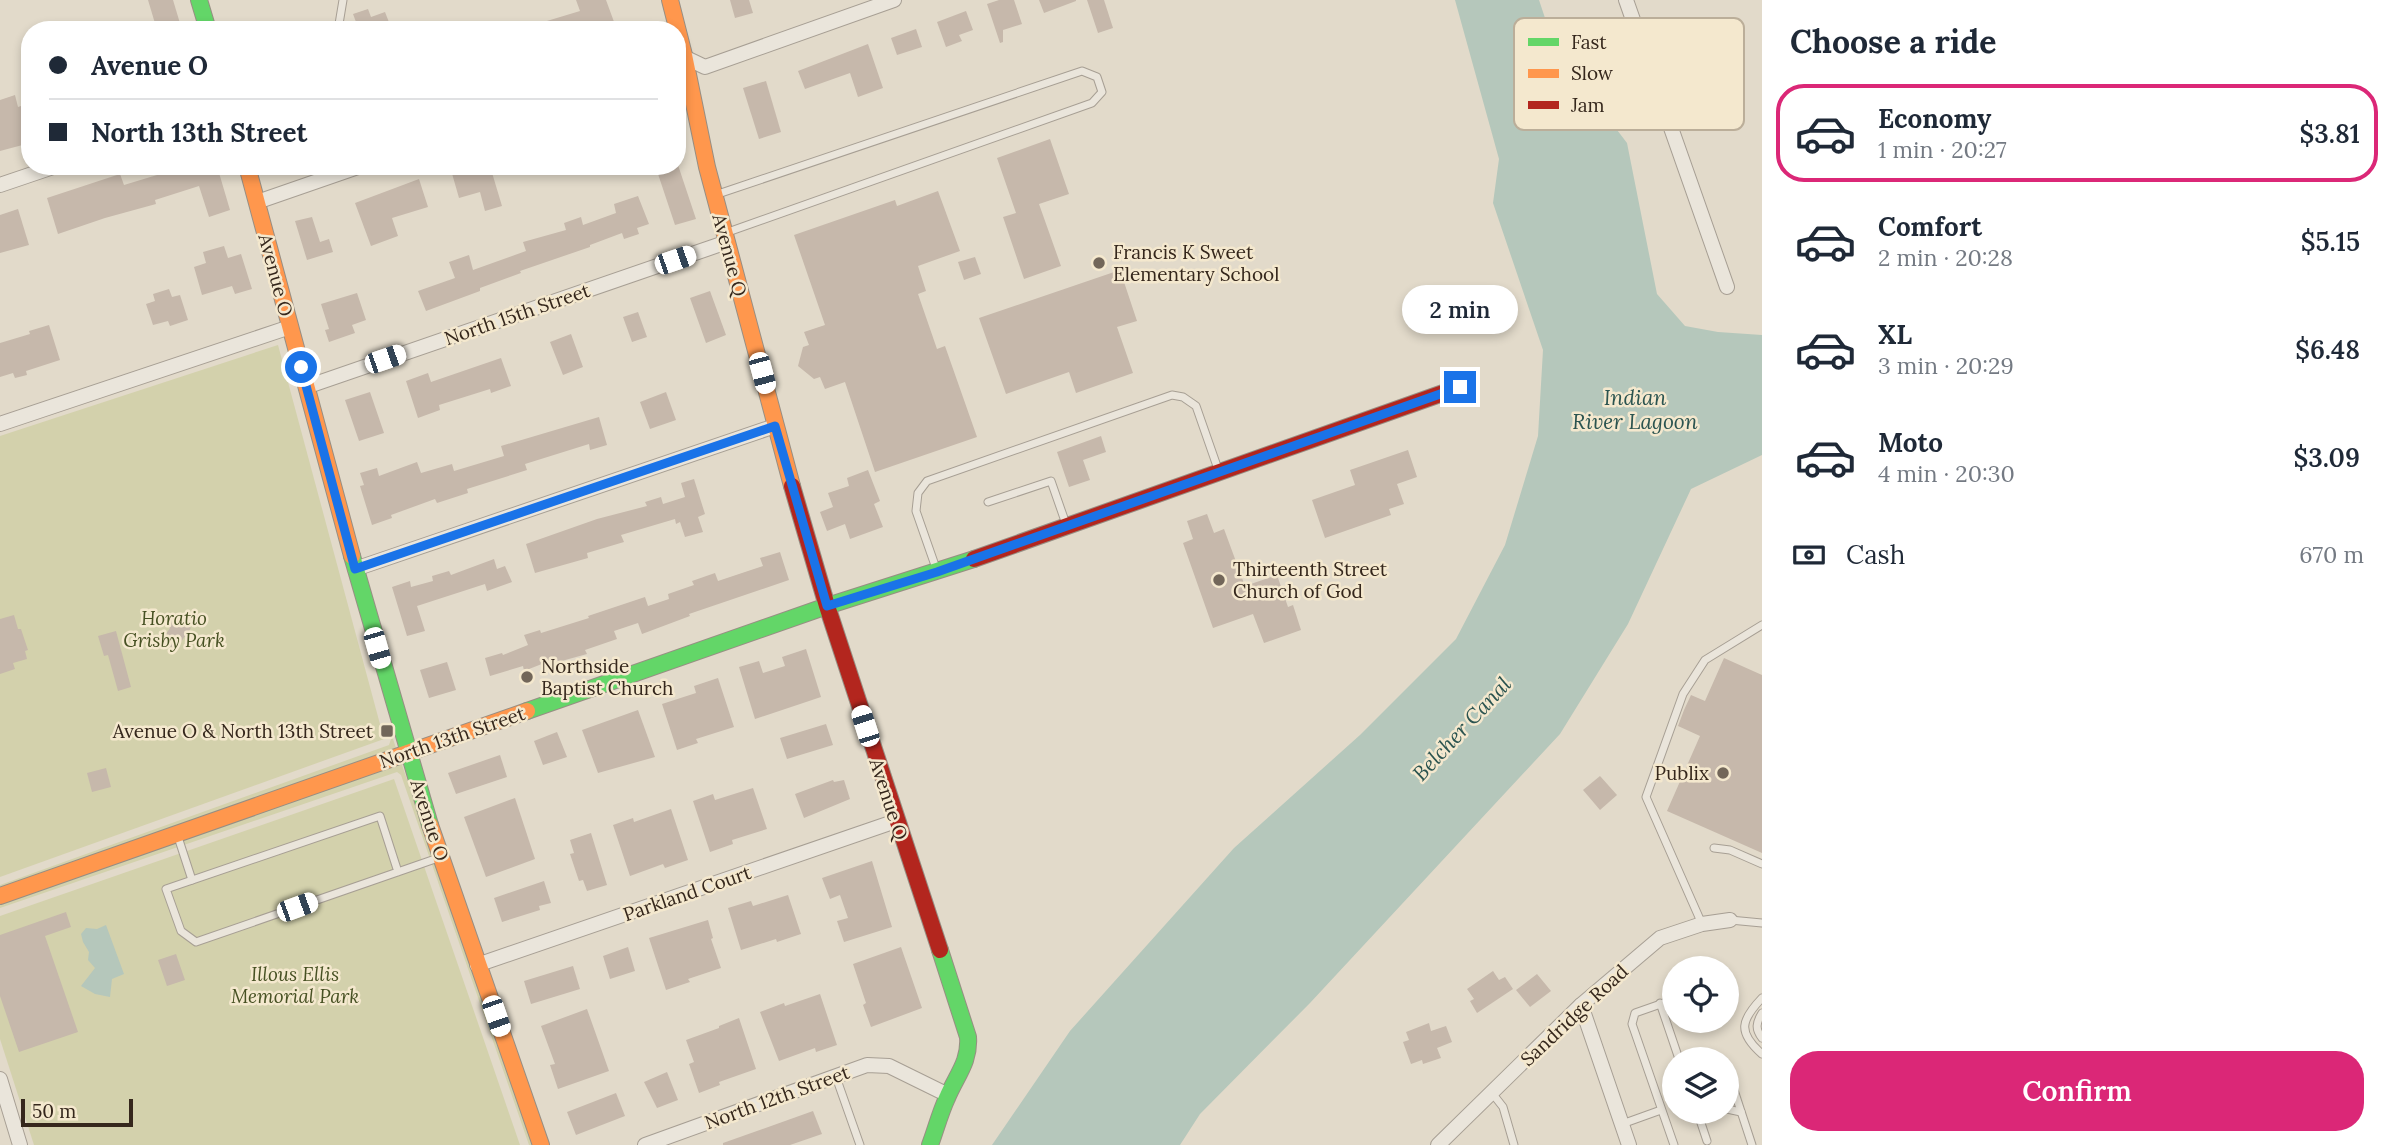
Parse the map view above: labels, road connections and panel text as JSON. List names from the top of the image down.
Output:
{
  "streets": {
    "street": [
      "Avenue Q",
      "Avenue O",
      "North 15th Street",
      "North 13th Street",
      "Parkland Court",
      "Sandridge Road",
      "North 12th Street"
    ]
  },
  "crossings": [
    ["Avenue Q", "North 15th Street"],
    ["Avenue Q", "North 13th Street"],
    ["Avenue Q", "Parkland Court"],
    ["Avenue Q", "North 12th Street"],
    ["Avenue O", "North 15th Street"],
    ["Avenue O", "North 13th Street"],
    ["Avenue O", "Parkland Court"]
  ],
  "water": ["Indian River Lagoon", "Belcher Canal"],
  "parks": ["Horatio Grisby Park", "Illous Ellis Memorial Park"],
  "places": {
    "other": [
      "Francis K Sweet Elementary School",
      "Thirteenth Street Church of God",
      "Northside Baptist Church",
      "Publix"
    ],
    "transit": ["Avenue O & North 13th Street"]
  },
  "legend": ["Fast", "Slow", "Jam"],
  "scale_bar": "50 m",
  "page": {
    "heading": "Choose a ride",
    "banner": ["Avenue O", "North 13th Street"],
    "list": [
      {
        "name": "Economy",
        "note": "1 min · 20:27",
        "value": "$3.81"
      },
      {
        "name": "Comfort",
        "note": "2 min · 20:28",
        "value": "$5.15"
      },
      {
        "name": "XL",
        "note": "3 min · 20:29",
        "value": "$6.48"
      },
      {
        "name": "Moto",
        "note": "4 min · 20:30",
        "value": "$3.09"
      }
    ],
    "bubble": "2 min",
    "pay": ["Cash", "670 m"],
    "buttons": "Confirm",
    "scale": "50 m"
  }
}
